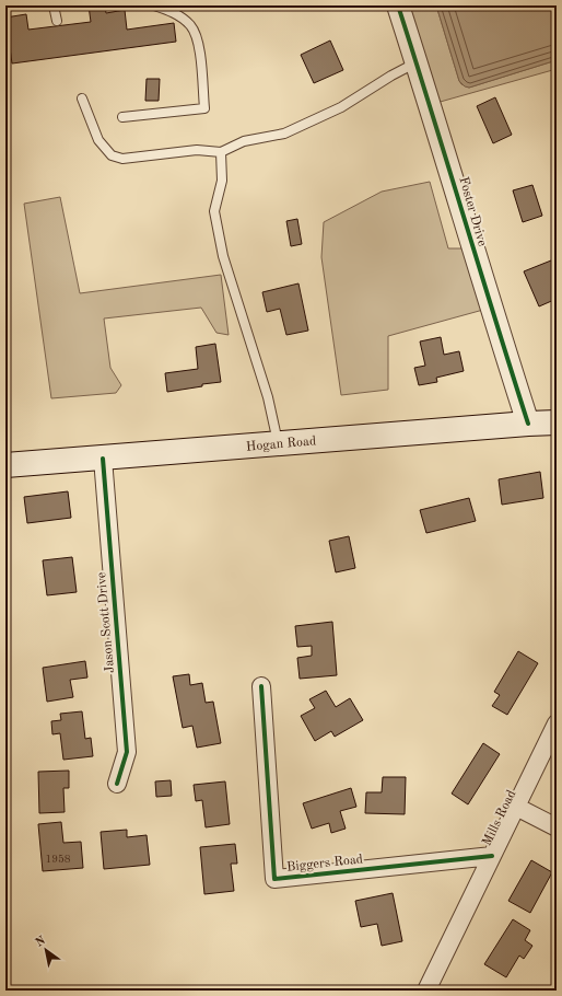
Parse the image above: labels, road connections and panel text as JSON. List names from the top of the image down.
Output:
{
  "streets": {
    "main road": ["Hogan Road"],
    "street": [
      "Foster Drive",
      "Jason Scott Drive",
      "Mills Road",
      "Biggers Road"
    ]
  },
  "crossings": [
    ["Foster Drive", "Hogan Road"],
    ["Hogan Road", "Jason Scott Drive"],
    ["Mills Road", "Biggers Road"]
  ],
  "house_numbers": ["1958"],
  "north": "top left"
}
